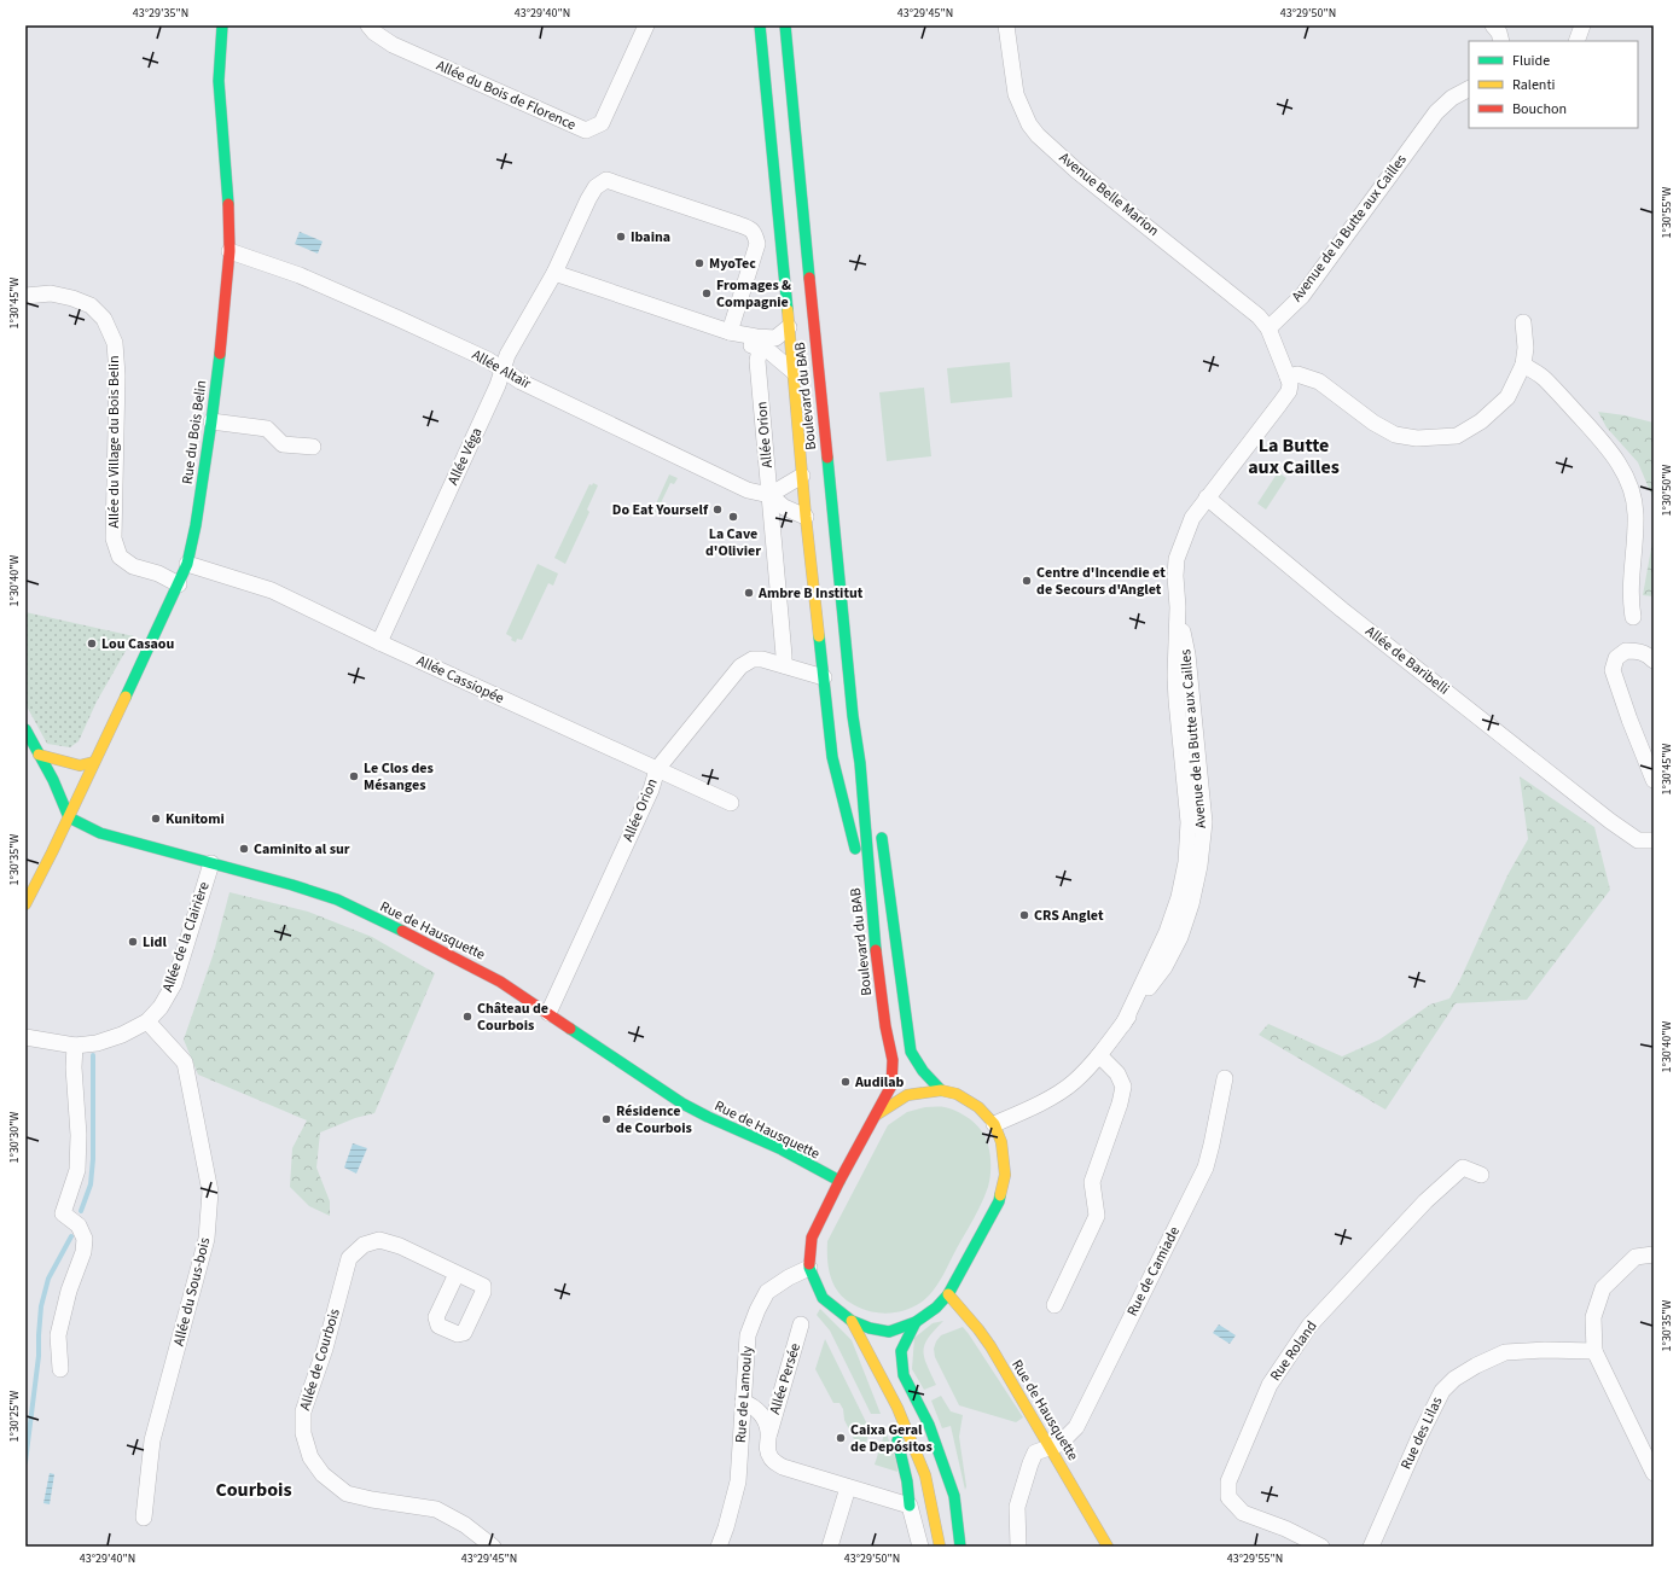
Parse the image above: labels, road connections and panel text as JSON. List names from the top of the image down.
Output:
{
  "streets": {
    "main road": ["Boulevard du BAB", "Rue du Bois Belin", "Rue de Hausquette"],
    "street": [
      "Allée du Bois de Florence",
      "Avenue Belle Marion",
      "Avenue de la Butte aux Cailles",
      "Allée Altaïr",
      "Allée Orion",
      "Allée du Village du Bois Belin",
      "Allée Véga",
      "Allée de Baribelli",
      "Allée Cassiopée",
      "Allée de la Clairière",
      "Rue de Camiade",
      "Allée du Sous-bois",
      "Rue Roland",
      "Allée de Courbois",
      "Allée Persée",
      "Rue de Lamouly",
      "Rue des Lilas"
    ]
  },
  "crossings": [
    ["Avenue Belle Marion", "Avenue de la Butte aux Cailles"],
    ["Avenue de la Butte aux Cailles", "Allée de Baribelli"],
    ["Allée Altaïr", "Rue du Bois Belin"],
    ["Allée Altaïr", "Allée Orion"],
    ["Allée Altaïr", "Allée Véga"],
    ["Boulevard du BAB", "Rue de Hausquette"],
    ["Boulevard du BAB", "Rue de Lamouly"],
    ["Rue du Bois Belin", "Allée du Village du Bois Belin"],
    ["Rue du Bois Belin", "Allée Cassiopée"],
    ["Rue du Bois Belin", "Rue de Hausquette"],
    ["Allée Orion", "Allée Cassiopée"],
    ["Allée Orion", "Rue de Hausquette"],
    ["Allée Véga", "Allée Cassiopée"],
    ["Rue de Hausquette", "Allée de la Clairière"],
    ["Rue de Hausquette", "Rue de Camiade"],
    ["Allée de la Clairière", "Allée du Sous-bois"]
  ],
  "districts": ["La Butte aux Cailles", "Courbois"],
  "places": [
    "Ibaina",
    "MyoTec",
    "Fromages & Compagnie",
    "Do Eat Yourself",
    "La Cave d'Olivier",
    "Centre d'Incendie et de Secours d'Anglet",
    "Ambre B Institut",
    "Lou Casaou",
    "Le Clos des Mésanges",
    "Kunitomi",
    "Caminito al sur",
    "CRS Anglet",
    "Lidl",
    "Château de Courbois",
    "Audilab",
    "Résidence de Courbois",
    "Caixa Geral de Depósitos"
  ],
  "legend": ["Fluide", "Ralenti", "Bouchon"],
  "coordinates": [
    "43°29'35\"N",
    "43°29'40\"N",
    "43°29'45\"N",
    "43°29'50\"N",
    "1°30'55\"W",
    "1°30'45\"W",
    "1°30'50\"W",
    "1°30'40\"W",
    "1°30'35\"W",
    "1°30'30\"W",
    "1°30'25\"W",
    "43°29'55\"N"
  ]
}
